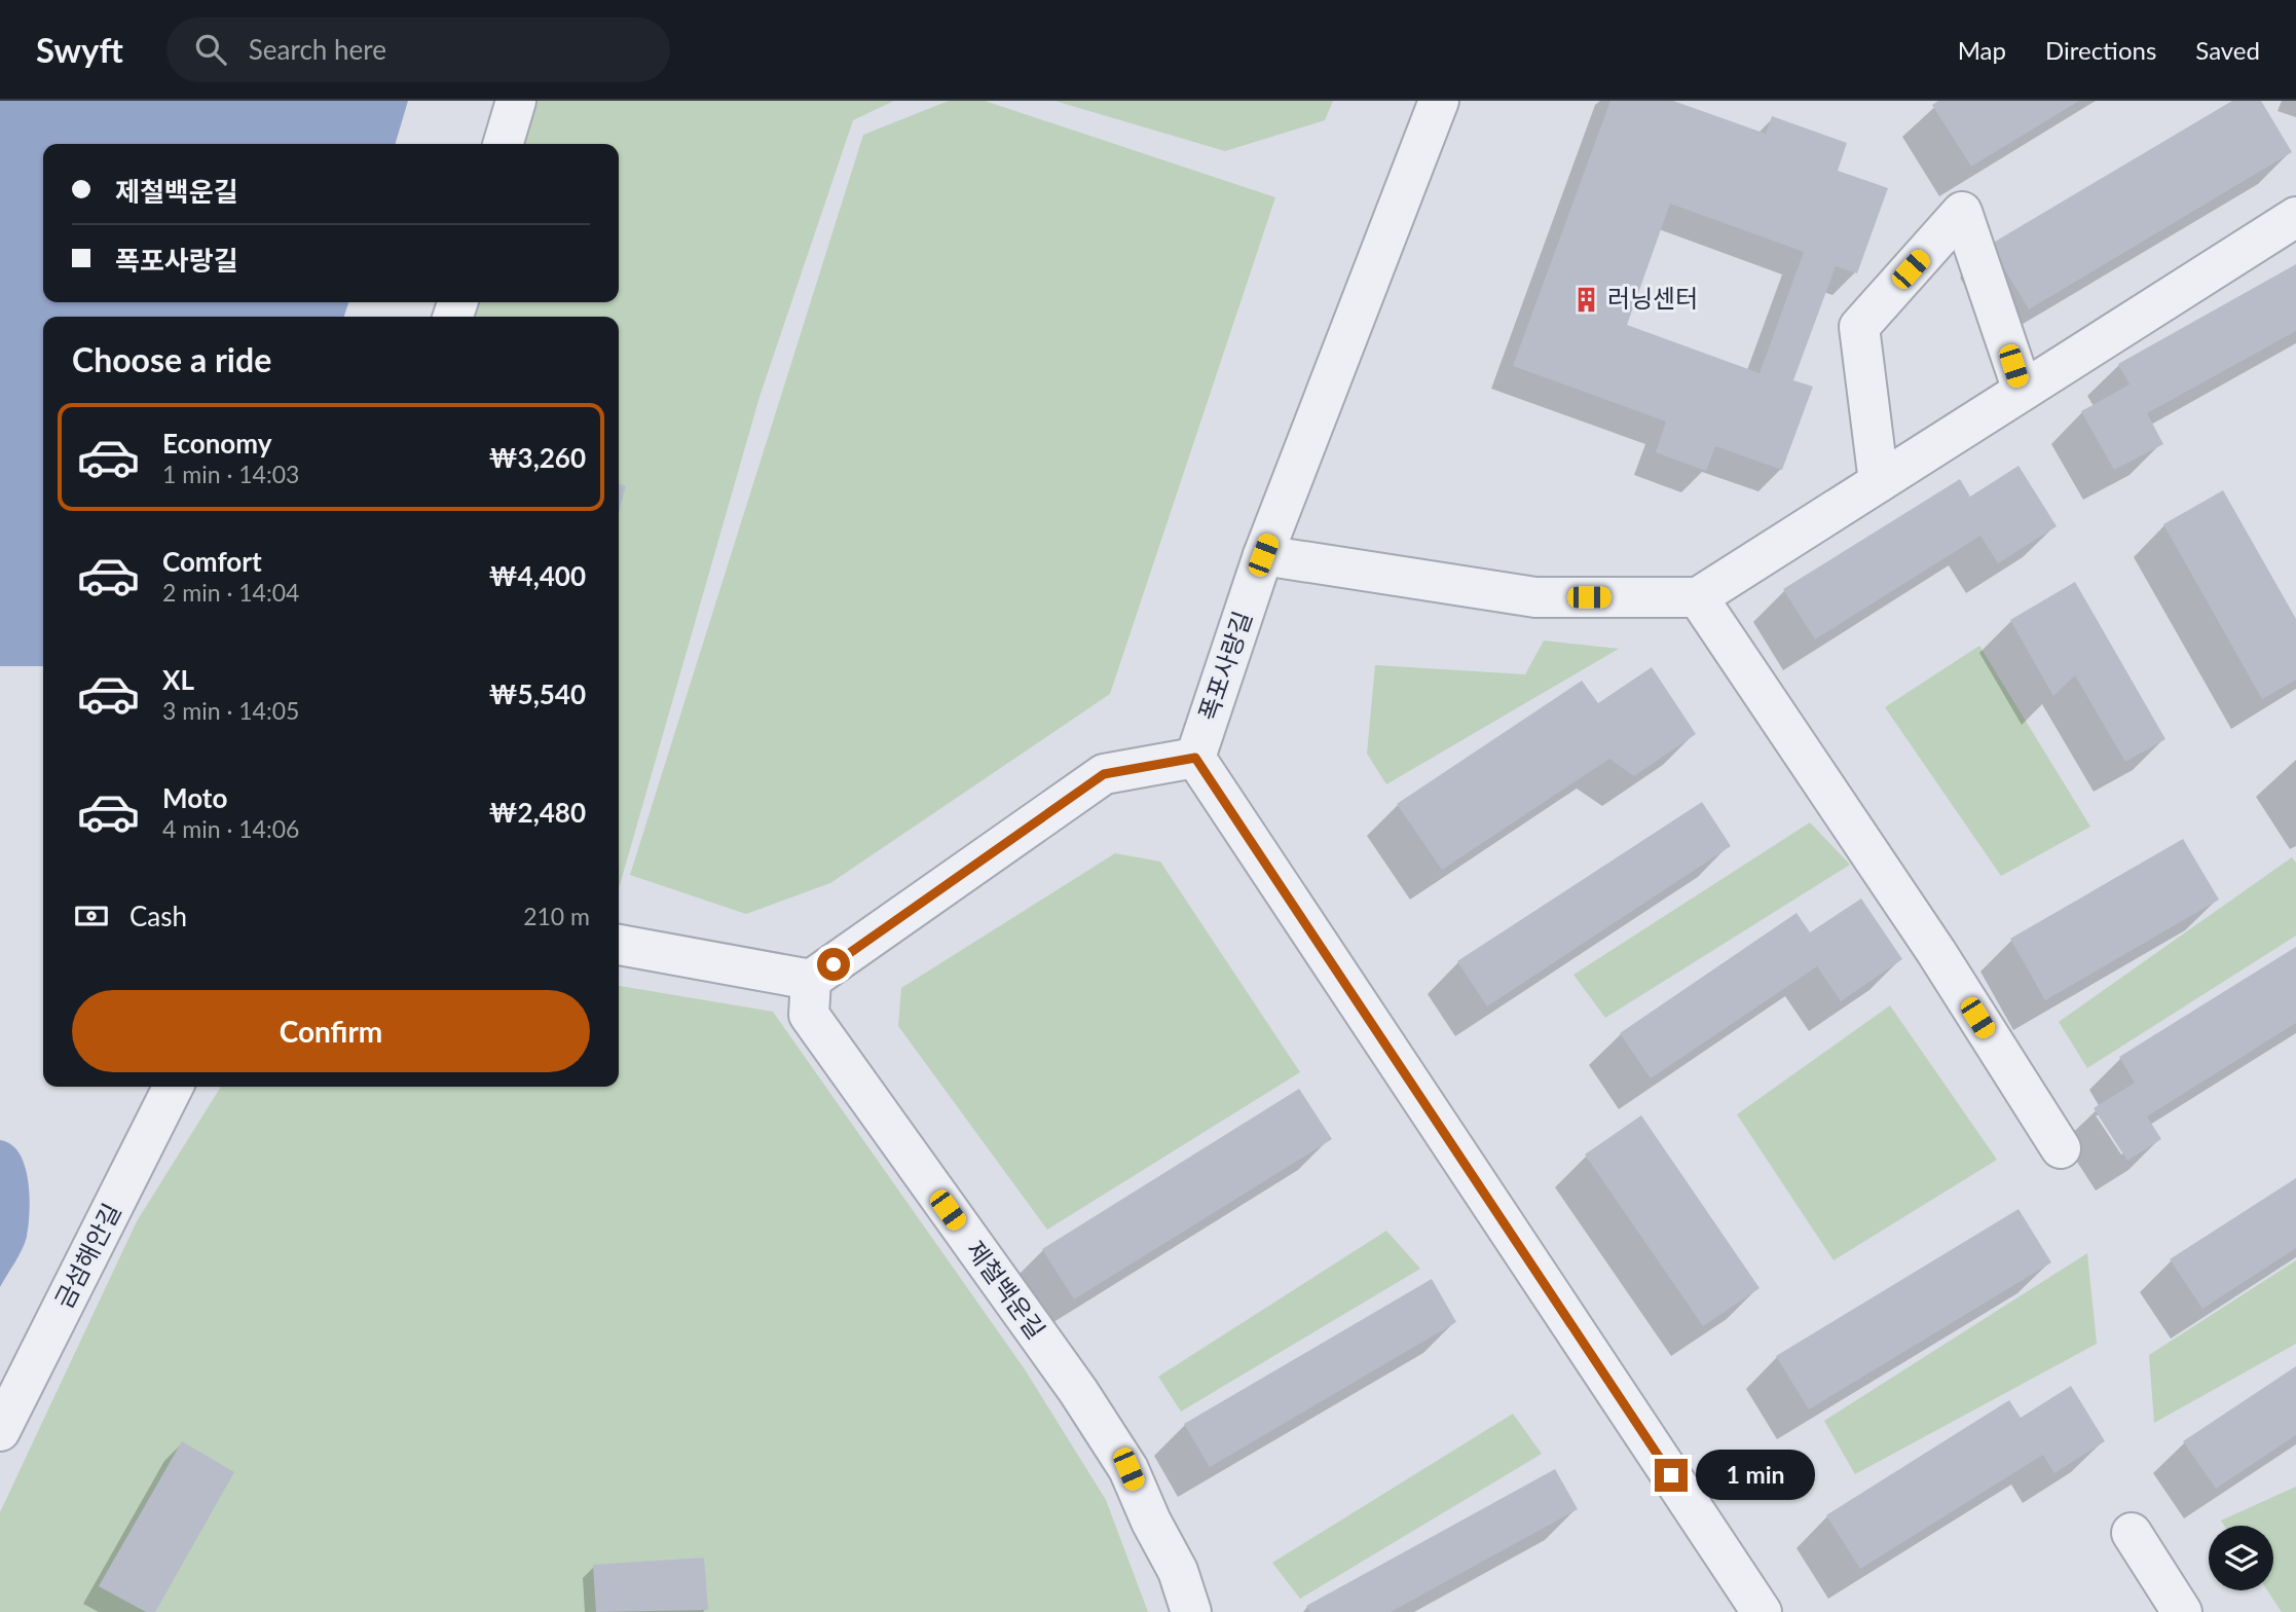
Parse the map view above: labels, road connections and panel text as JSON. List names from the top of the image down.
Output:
{
  "streets": {
    "street": ["폭포사랑길", "금섬해안길", "제철백운길"]
  },
  "places": {
    "building": ["러닝센터"]
  },
  "page": {
    "header": "Swyft",
    "search": "Search here",
    "nav": ["Map", "Directions", "Saved"],
    "banner": ["제철백운길", "폭포사랑길"],
    "heading": "Choose a ride",
    "list": [
      {
        "name": "Economy",
        "note": "1 min · 14:03",
        "value": "₩3,260"
      },
      {
        "name": "Comfort",
        "note": "2 min · 14:04",
        "value": "₩4,400"
      },
      {
        "name": "XL",
        "note": "3 min · 14:05",
        "value": "₩5,540"
      },
      {
        "name": "Moto",
        "note": "4 min · 14:06",
        "value": "₩2,480"
      }
    ],
    "pay": ["Cash", "210 m"],
    "buttons": "Confirm",
    "bubble": "1 min"
  }
}
